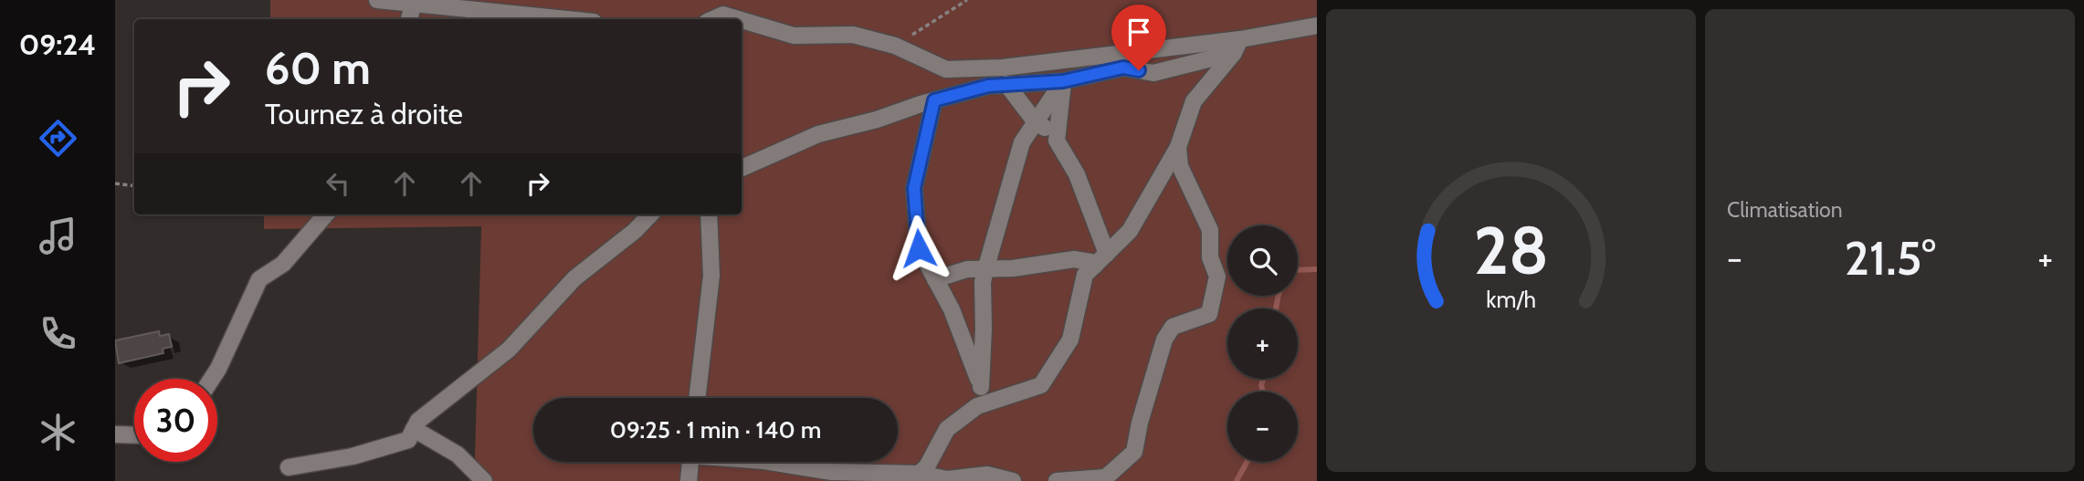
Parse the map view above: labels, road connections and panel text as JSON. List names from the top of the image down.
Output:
{
  "page": {
    "tabs": "09:24",
    "tile": "Climatisation",
    "turn": ["60 m", "Tournez à droite"],
    "map_buttons": ["+", "−"],
    "heat": ["−", "21.5°", "+"],
    "limit": "30",
    "trip": "09:25 · 1 min · 140 m",
    "gauge": ["28", "km/h"]
  }
}
